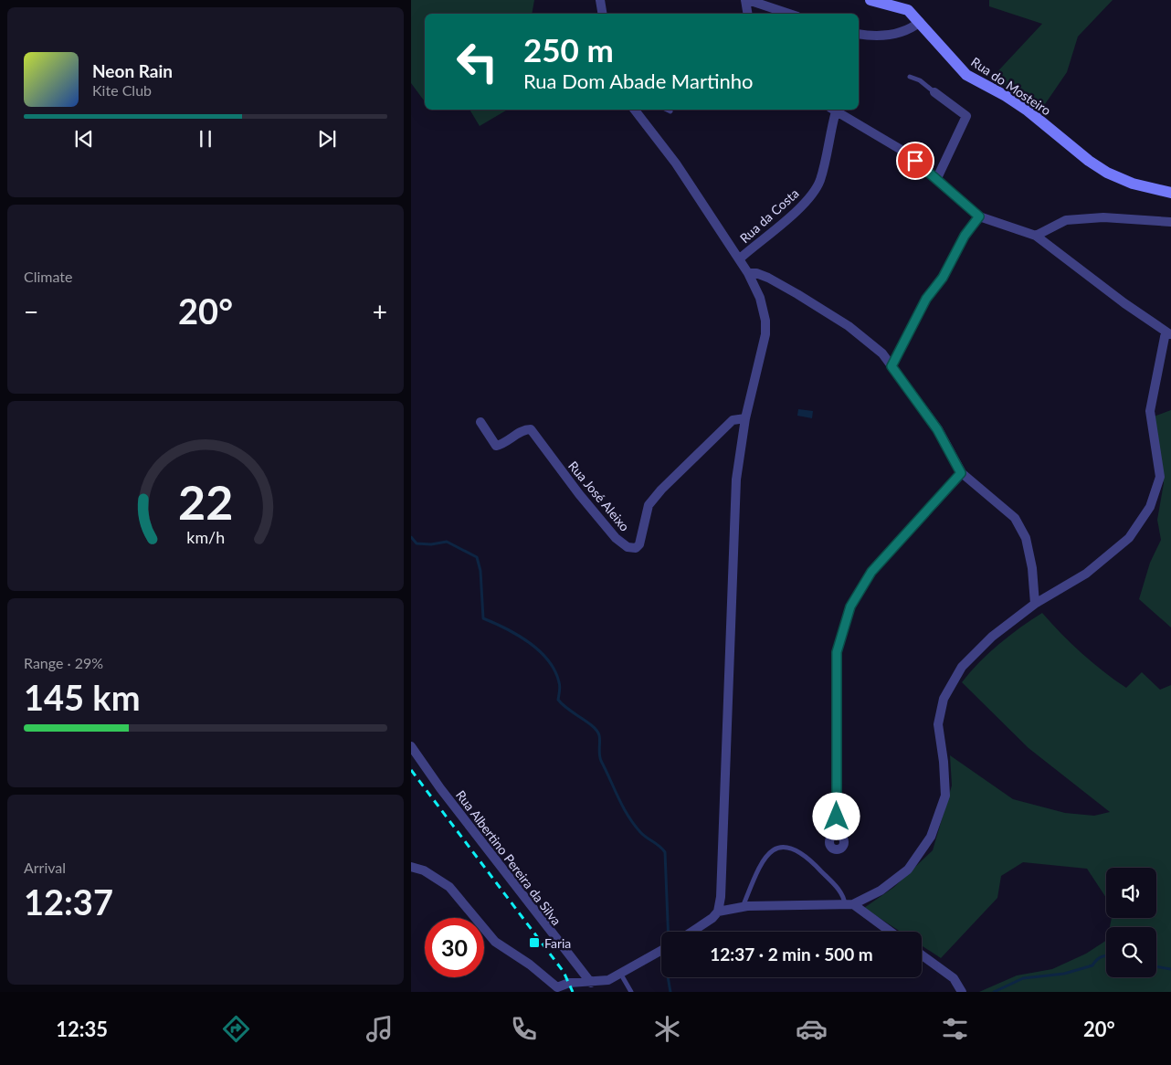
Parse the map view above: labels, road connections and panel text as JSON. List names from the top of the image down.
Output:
{
  "streets": {
    "main road": ["Rua do Mosteiro"],
    "street": ["Rua da Costa", "Rua José Aleixo", "Rua Albertino Pereira da Silva"]
  },
  "places": {
    "transit": ["Faria"]
  },
  "page": {
    "turn": ["250 m", "Rua Dom Abade Martinho"],
    "song": ["Neon Rain", "Kite Club"],
    "tile": [
      "Climate",
      ["Range · 29%", "145 km"],
      ["Arrival", "12:37"]
    ],
    "heat": ["−", "20°", "+"],
    "limit": "30",
    "trip": "12:37 · 2 min · 500 m",
    "tabs": ["12:35", "20°"],
    "gauge": ["22", "km/h"]
  }
}
